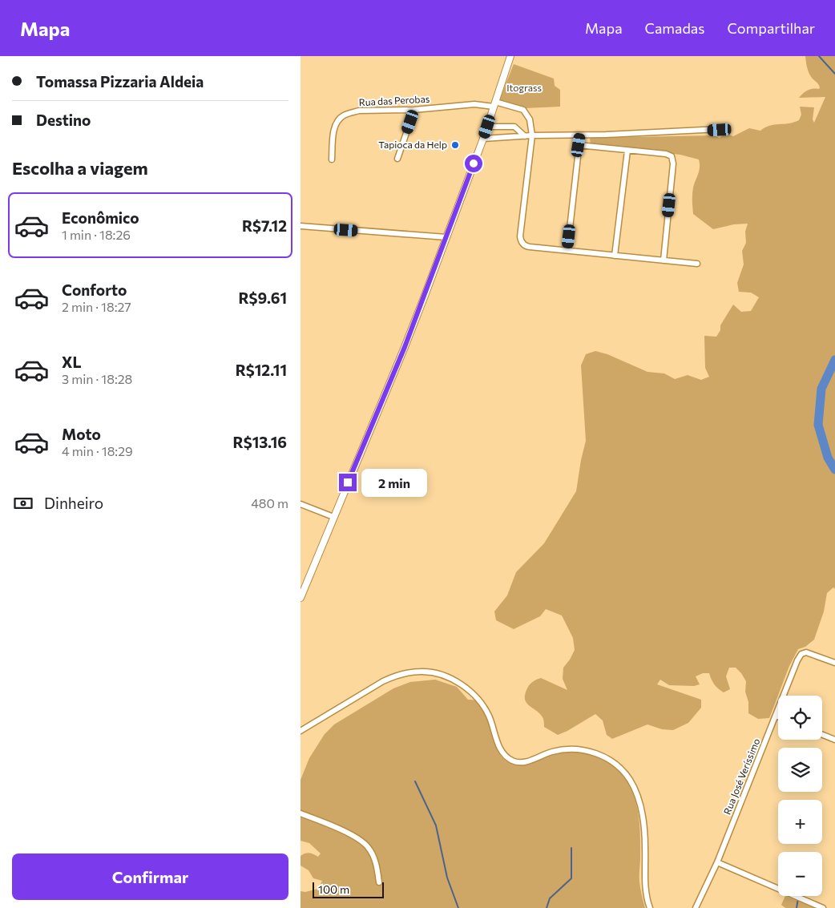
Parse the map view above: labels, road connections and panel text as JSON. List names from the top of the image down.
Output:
{
  "streets": {
    "street": ["Rua das Perobas", "Rua José Veríssimo"]
  },
  "parks": ["Itograss"],
  "places": ["Tapioca da Help"],
  "scale_bar": "100 m",
  "page": {
    "header": "Mapa",
    "nav": ["Mapa", "Camadas", "Compartilhar"],
    "banner": ["Tomassa Pizzaria Aldeia", "Destino"],
    "heading": "Escolha a viagem",
    "list": [
      {
        "name": "Econômico",
        "note": "1 min · 18:26",
        "value": "R$7.12"
      },
      {
        "name": "Conforto",
        "note": "2 min · 18:27",
        "value": "R$9.61"
      },
      {
        "name": "XL",
        "note": "3 min · 18:28",
        "value": "R$12.11"
      },
      {
        "name": "Moto",
        "note": "4 min · 18:29",
        "value": "R$13.16"
      }
    ],
    "bubble": "2 min",
    "pay": ["Dinheiro", "480 m"],
    "map_buttons": ["+", "−"],
    "buttons": "Confirmar",
    "scale": "100 m"
  }
}
